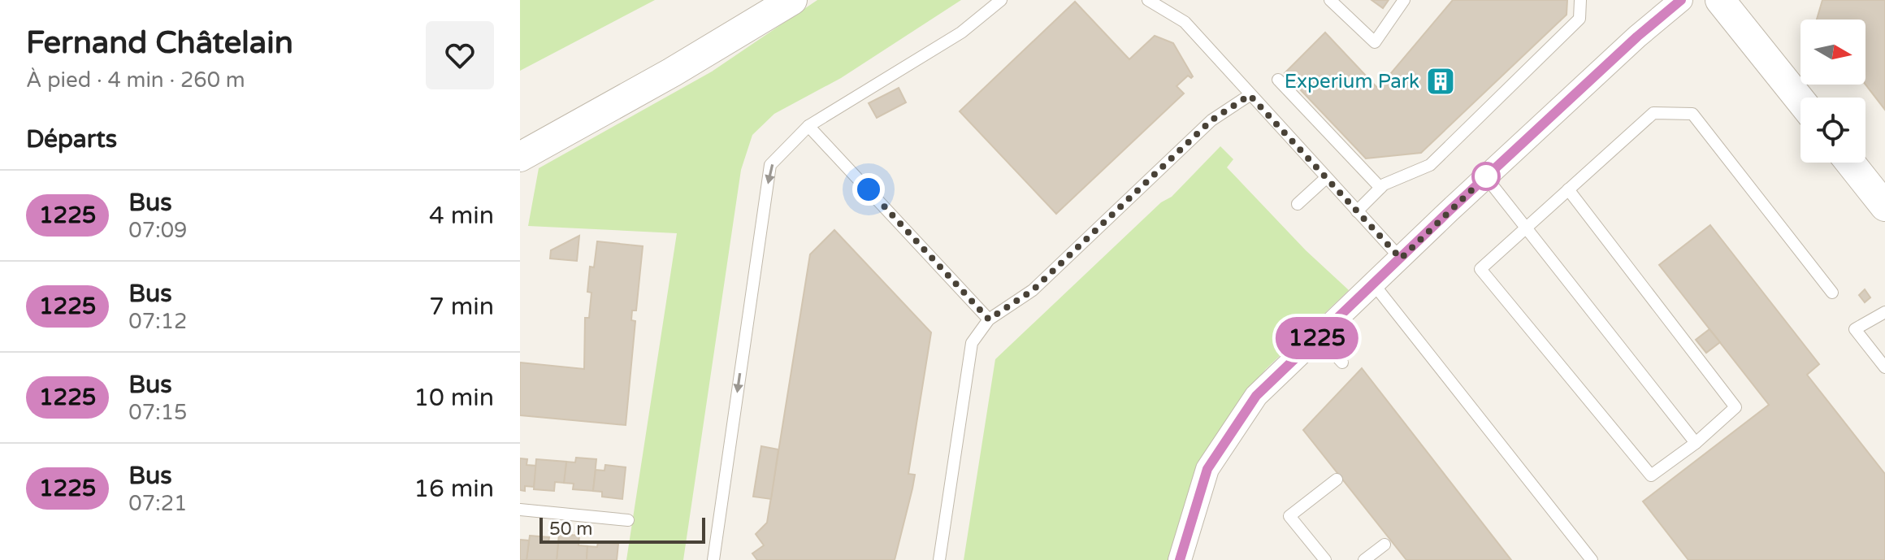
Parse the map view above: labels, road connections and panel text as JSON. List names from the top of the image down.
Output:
{
  "places": {
    "building": ["Experium Park"]
  },
  "lines": ["bus line 1225"],
  "scale_bar": "50 m",
  "north": "right",
  "page": {
    "heading": [
      ["Fernand Châtelain", "À pied · 4 min · 260 m"],
      "Départs"
    ],
    "on_map": "1225",
    "list": [
      {
        "mark": "1225",
        "name": "Bus",
        "note": "07:09",
        "value": "4 min"
      },
      {
        "mark": "1225",
        "name": "Bus",
        "note": "07:12",
        "value": "7 min"
      },
      {
        "mark": "1225",
        "name": "Bus",
        "note": "07:15",
        "value": "10 min"
      },
      {
        "mark": "1225",
        "name": "Bus",
        "note": "07:21",
        "value": "16 min"
      }
    ],
    "scale": "50 m"
  }
}
